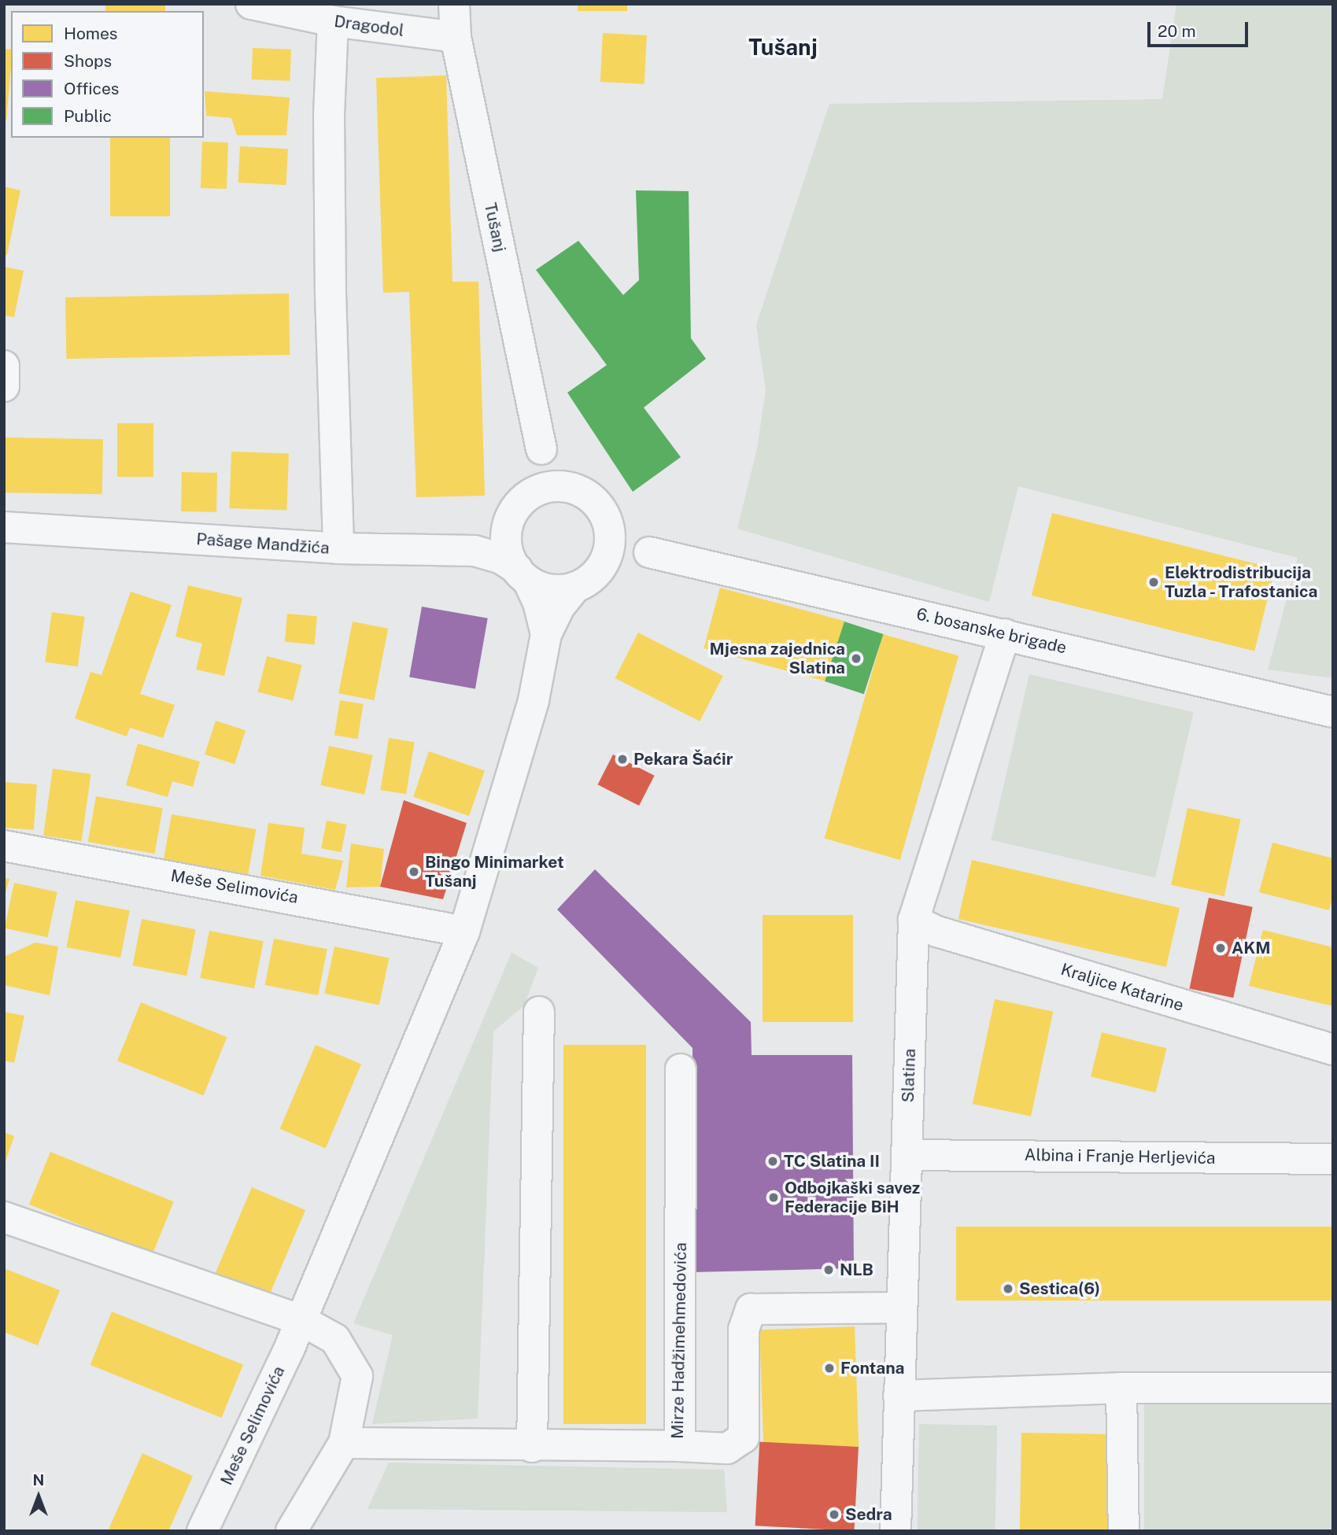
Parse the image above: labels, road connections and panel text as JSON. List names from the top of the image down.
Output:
{
  "streets": {
    "street": [
      "Dragodol",
      "Tušanj",
      "Pašage Mandžića",
      "6. bosanske brigade",
      "Meše Selimovića",
      "Kraljice Katarine",
      "Slatina",
      "Albina i Franje Herljevića",
      "Mirze Hadžimehmedovića"
    ]
  },
  "crossings": [
    ["Dragodol", "Tušanj"],
    ["6. bosanske brigade", "Slatina"],
    ["Kraljice Katarine", "Slatina"],
    ["Slatina", "Albina i Franje Herljevića"]
  ],
  "districts": ["Tušanj"],
  "places": [
    "Elektrodistribucija Tuzla - Trafostanica",
    "Mjesna zajednica Slatina",
    "Pekara Šaćir",
    "Bingo Minimarket Tušanj",
    "AKM",
    "TC Slatina II",
    "Odbojkaški savez Federacije BiH",
    "NLB",
    "Sestica(6)",
    "Fontana",
    "Sedra"
  ],
  "legend": [
    "Homes",
    "Shops",
    "Offices",
    "Public"
  ],
  "scale_bar": "20 m",
  "north": "top"
}
